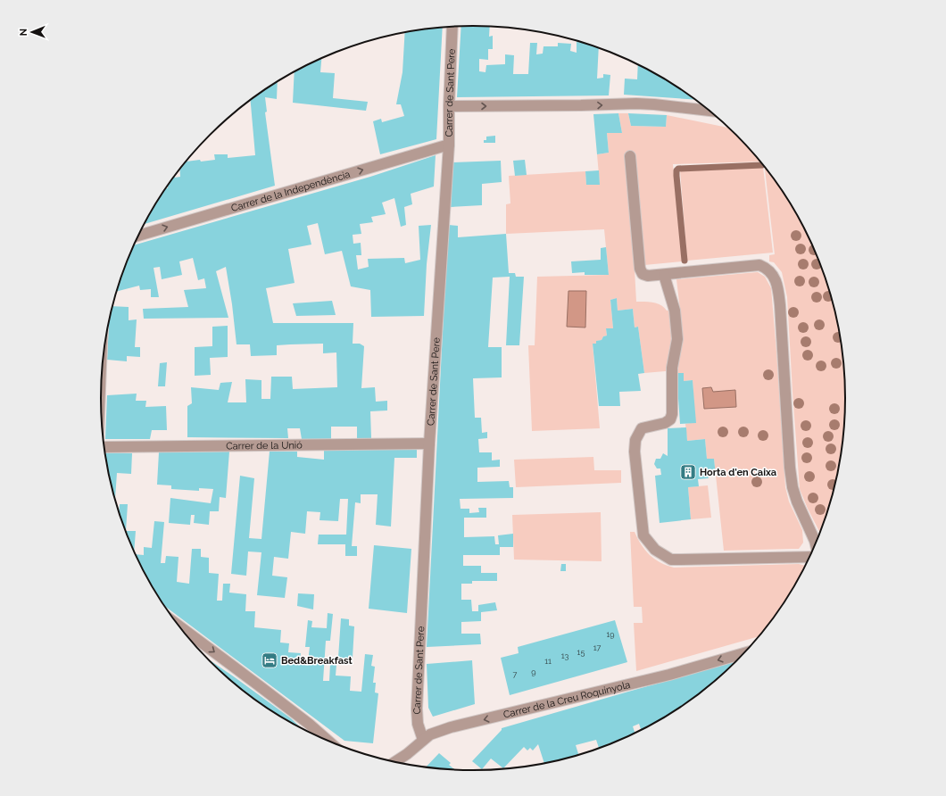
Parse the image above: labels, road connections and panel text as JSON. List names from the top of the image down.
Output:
{
  "streets": {
    "street": [
      "Carrer de Sant Pere",
      "Carrer de la Independència",
      "Carrer de la Unió",
      "Carrer de la Creu Roquinyola"
    ]
  },
  "crossings": [
    ["Carrer de Sant Pere", "Carrer de la Independència"],
    ["Carrer de Sant Pere", "Carrer de la Unió"],
    ["Carrer de Sant Pere", "Carrer de la Creu Roquinyola"]
  ],
  "one_way": ["Carrer de la Independència", "Carrer de la Creu Roquinyola"],
  "places": {
    "building": ["Horta d'en Caixa"],
    "hotel": ["Bed&Breakfast"]
  },
  "house_numbers": [
    "19",
    "17",
    "15",
    "13",
    "11",
    "9",
    "7"
  ],
  "north": "left"
}
